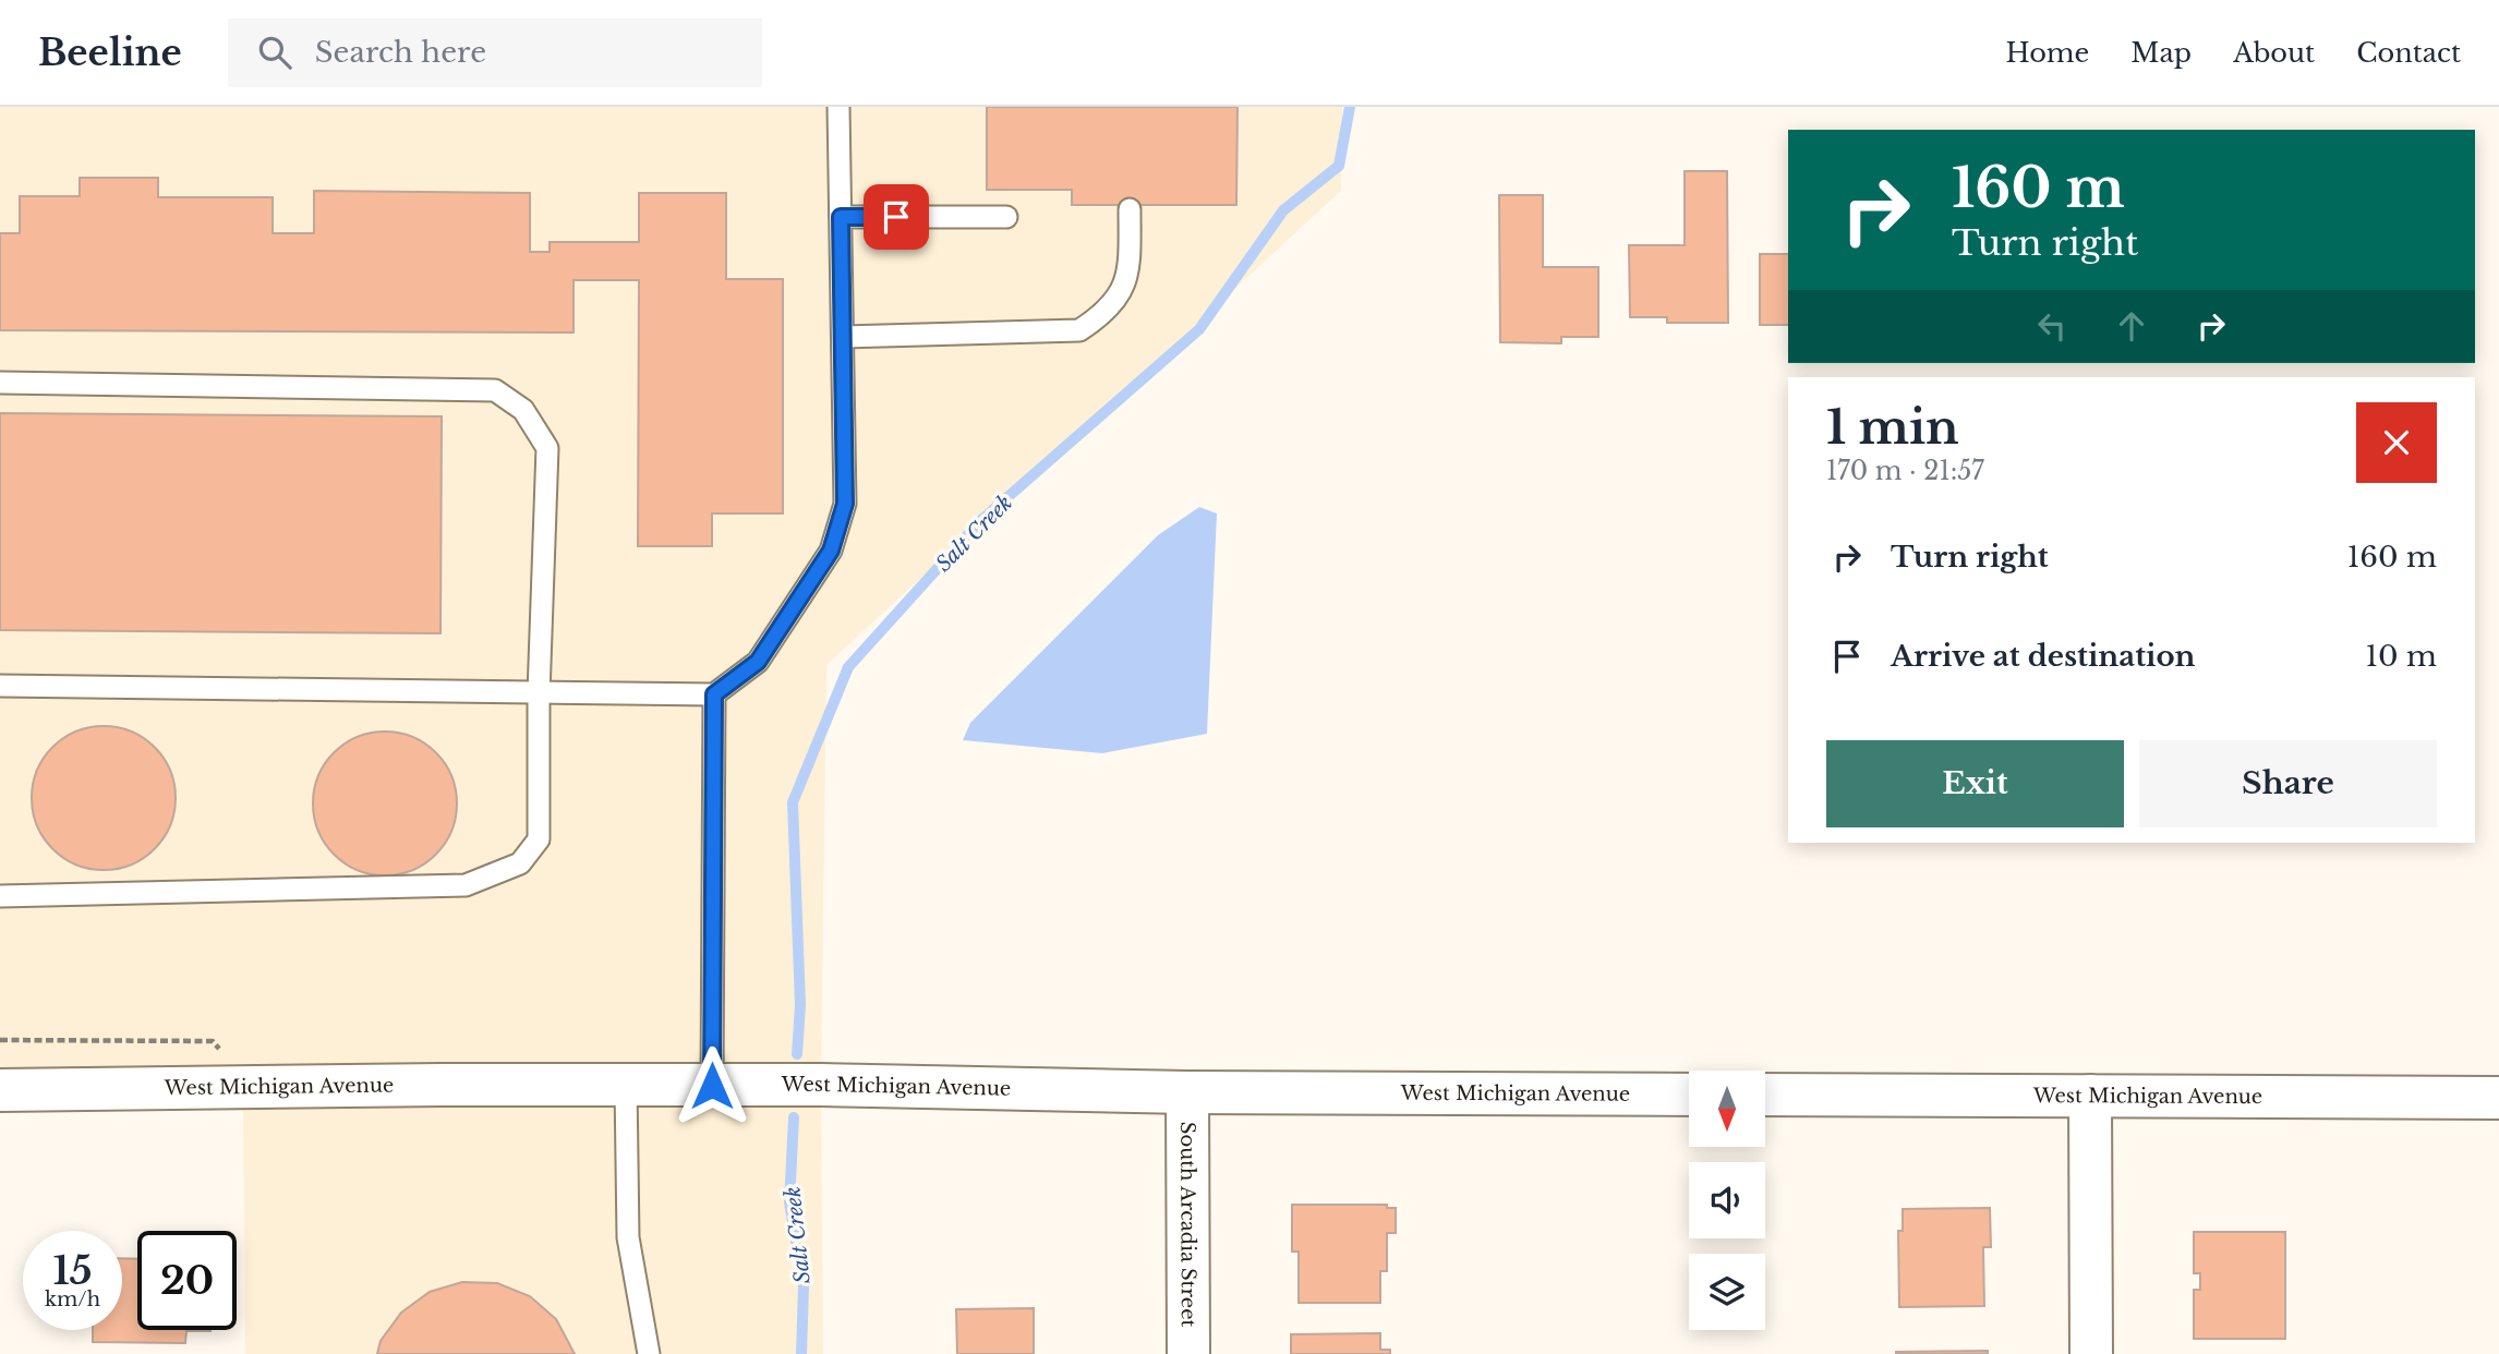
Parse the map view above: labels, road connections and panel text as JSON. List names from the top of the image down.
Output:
{
  "streets": {
    "street": ["West Michigan Avenue", "South Arcadia Street"]
  },
  "crossings": [
    ["West Michigan Avenue", "South Arcadia Street"]
  ],
  "water": ["Salt Creek"],
  "north": "bottom",
  "page": {
    "header": "Beeline",
    "search": "Search here",
    "nav": [
      "Home",
      "Map",
      "About",
      "Contact"
    ],
    "turn": ["160 m", "Turn right"],
    "heading": ["1 min", "170 m · 21:57"],
    "list": [
      {
        "name": "Turn right",
        "value": "160 m"
      },
      {
        "name": "Arrive at destination",
        "value": "10 m"
      }
    ],
    "buttons": ["Exit", "Share"],
    "speed": "15 km/h",
    "limit": "20"
  }
}
